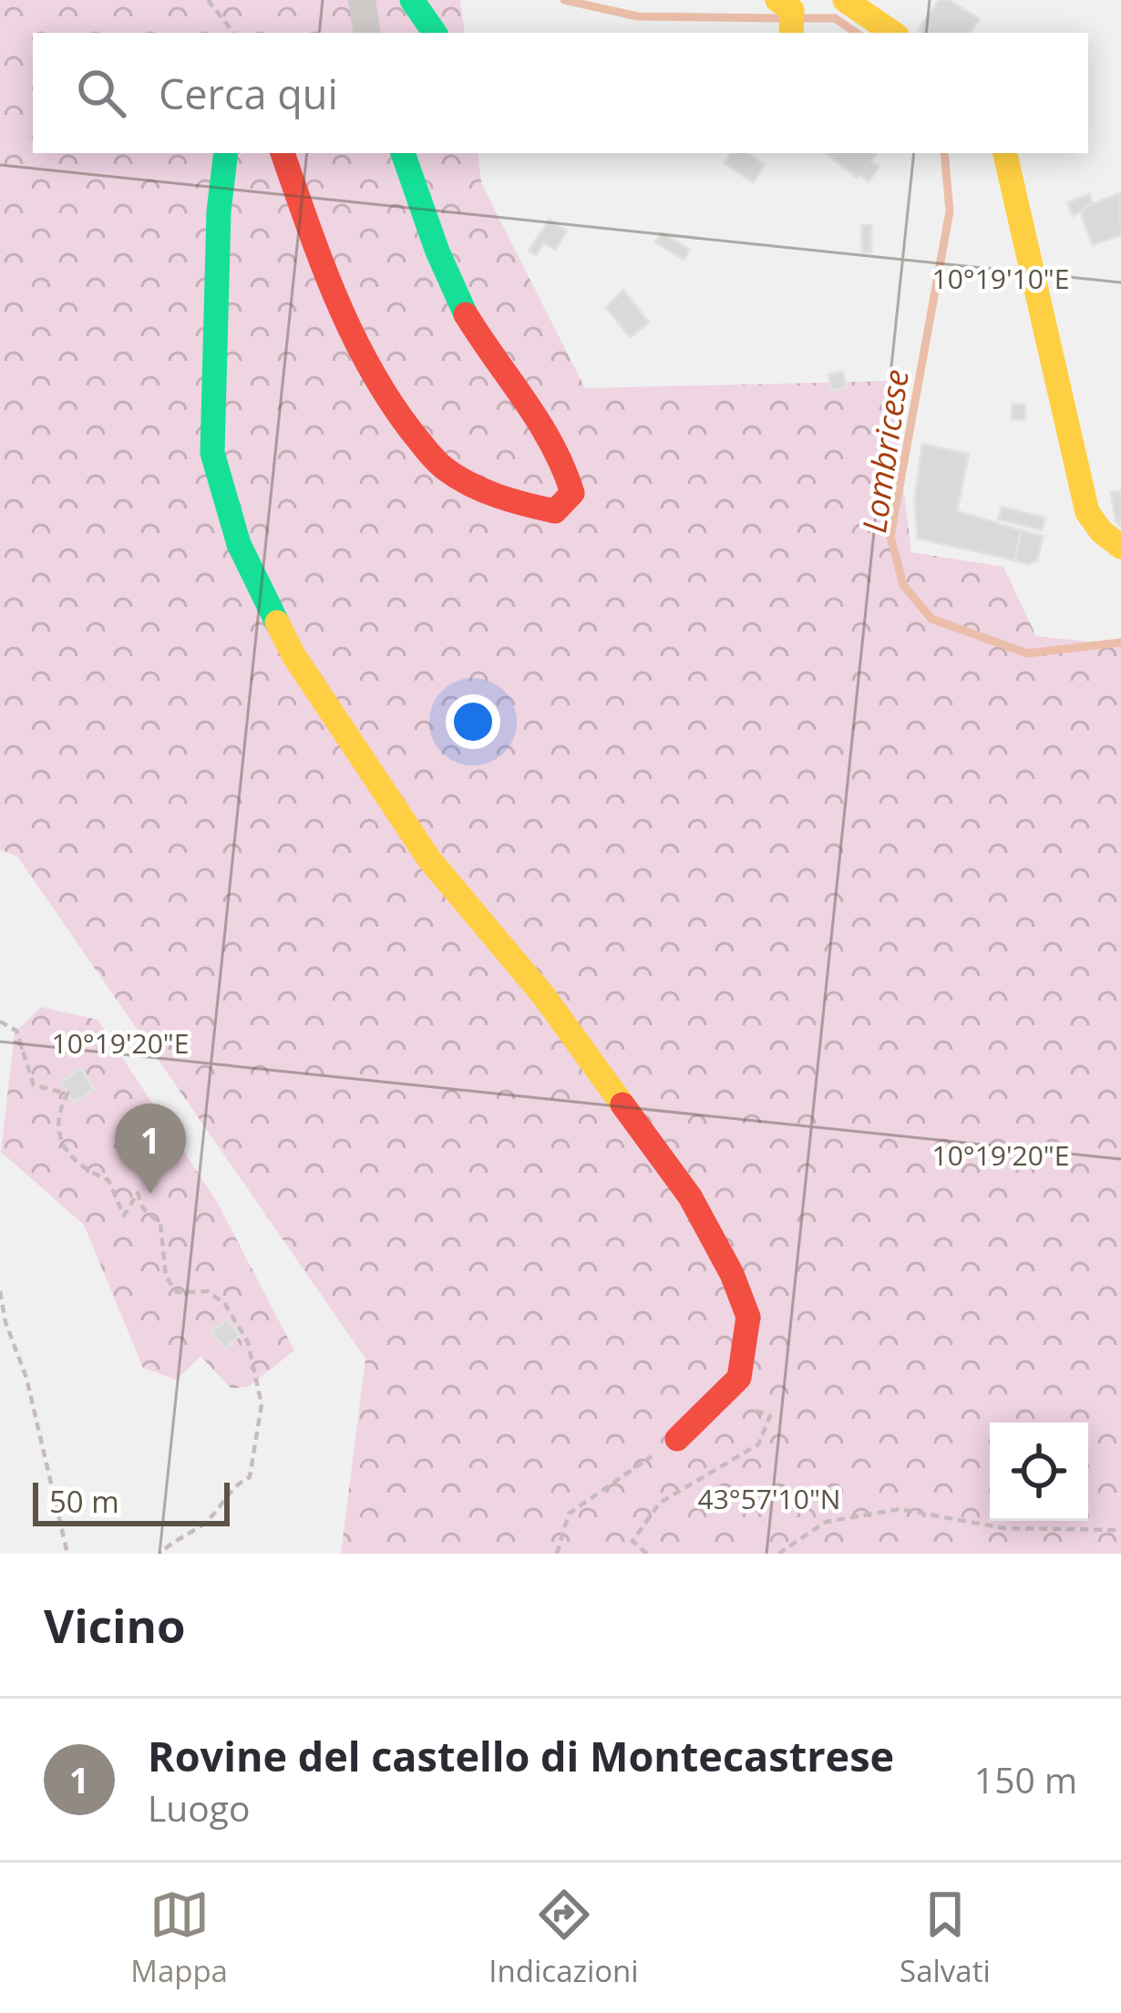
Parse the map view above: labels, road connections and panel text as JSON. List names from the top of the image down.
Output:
{
  "water": ["Lombricese"],
  "scale_bar": "50 m",
  "page": {
    "search": "Cerca qui",
    "pins": "1",
    "scale": "50 m",
    "heading": "Vicino",
    "list": [
      {
        "mark": "1",
        "name": "Rovine del castello di Montecastrese",
        "note": "Luogo",
        "value": "150 m"
      }
    ],
    "nav": ["Mappa", "Indicazioni", "Salvati"]
  },
  "coordinates": ["10°19'10\"E", "10°19'20\"E", "43°57'10\"N"]
}
